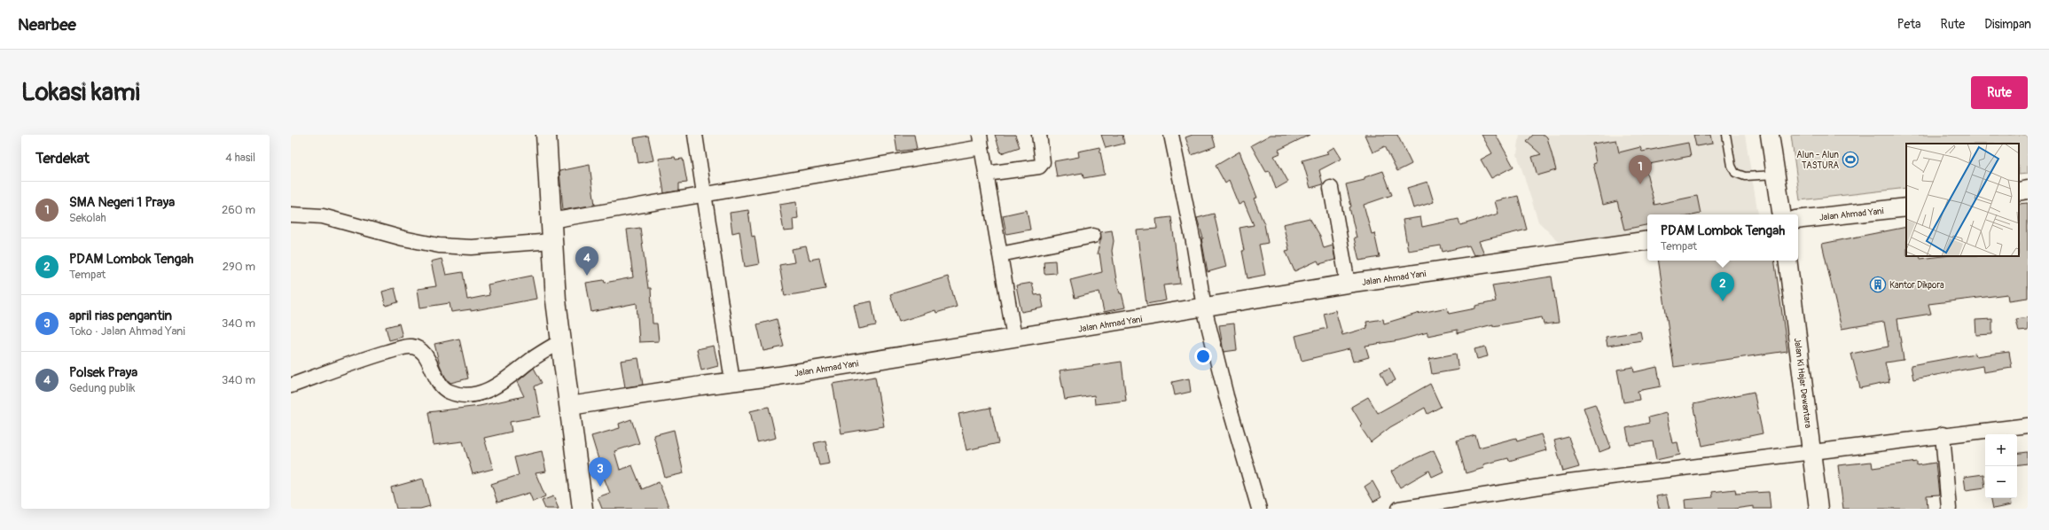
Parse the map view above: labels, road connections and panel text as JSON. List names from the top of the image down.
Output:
{
  "streets": {
    "street": ["Jalan Ahmad Yani", "Jalan Ki Hajar Dewantara"]
  },
  "places": {
    "sports": ["Alun - Alun TASTURA"],
    "building": ["Kantor Dikpora"]
  },
  "page": {
    "header": "Nearbee",
    "nav": ["Peta", "Rute", "Disimpan"],
    "buttons": "Rute",
    "title": "Lokasi kami",
    "heading": ["Terdekat", "4 hasil"],
    "pins": [
      "1",
      "4",
      "2",
      "3"
    ],
    "list": [
      {
        "mark": "1",
        "name": "SMA Negeri 1 Praya",
        "note": "Sekolah",
        "value": "260 m"
      },
      {
        "mark": "2",
        "name": "PDAM Lombok Tengah",
        "note": "Tempat",
        "value": "290 m"
      },
      {
        "mark": "3",
        "name": "april rias pengantin",
        "note": "Toko · Jalan Ahmad Yani",
        "value": "340 m"
      },
      {
        "mark": "4",
        "name": "Polsek Praya",
        "note": "Gedung publik",
        "value": "340 m"
      }
    ],
    "popup": ["PDAM Lombok Tengah", "Tempat"],
    "map_buttons": ["+", "−"]
  }
}
